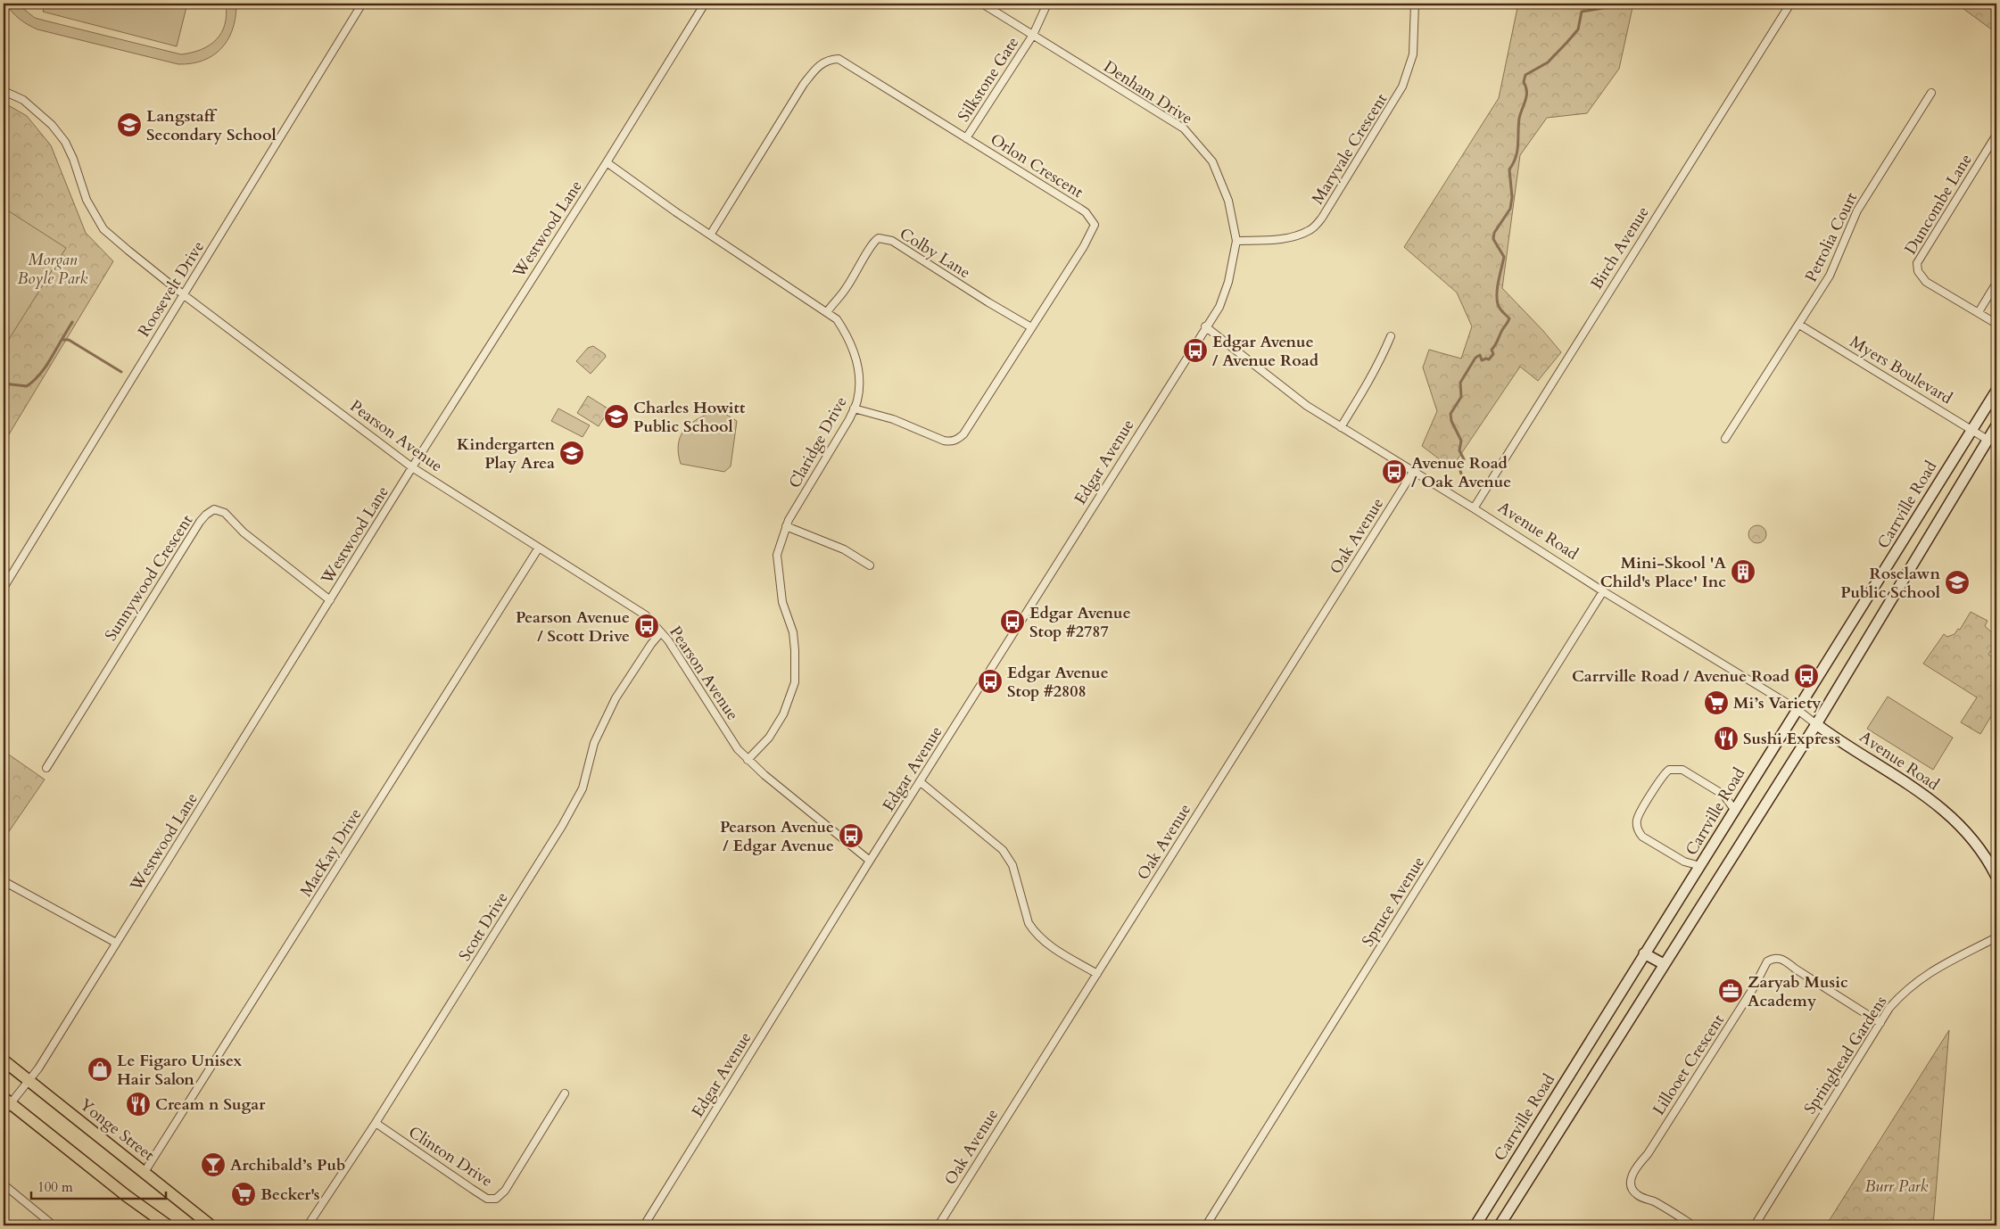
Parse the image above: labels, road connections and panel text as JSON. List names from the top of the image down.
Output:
{
  "streets": {
    "main road": ["Carrville Road", "Avenue Road", "Yonge Street"],
    "street": [
      "Silkstone Gate",
      "Denham Drive",
      "Maryvale Crescent",
      "Orlon Crescent",
      "Duncombe Lane",
      "Westwood Lane",
      "Petrolia Court",
      "Birch Avenue",
      "Colby Lane",
      "Roosevelt Drive",
      "Myers Boulevard",
      "Pearson Avenue",
      "Claridge Drive",
      "Edgar Avenue",
      "Oak Avenue",
      "Sunnywood Crescent",
      "MacKay Drive",
      "Spruce Avenue",
      "Scott Drive",
      "Springhead Gardens",
      "Lillooet Crescent",
      "Clinton Drive"
    ]
  },
  "crossings": [
    ["Silkstone Gate", "Denham Drive"],
    ["Silkstone Gate", "Orlon Crescent"],
    ["Denham Drive", "Maryvale Crescent"],
    ["Denham Drive", "Edgar Avenue"],
    ["Denham Drive", "Avenue Road"],
    ["Orlon Crescent", "Colby Lane"],
    ["Orlon Crescent", "Claridge Drive"],
    ["Westwood Lane", "Pearson Avenue"],
    ["Westwood Lane", "Claridge Drive"],
    ["Westwood Lane", "Sunnywood Crescent"],
    ["Westwood Lane", "Yonge Street"],
    ["Petrolia Court", "Myers Boulevard"],
    ["Birch Avenue", "Avenue Road"],
    ["Colby Lane", "Claridge Drive"],
    ["Roosevelt Drive", "Pearson Avenue"],
    ["Myers Boulevard", "Carrville Road"],
    ["Pearson Avenue", "Claridge Drive"],
    ["Pearson Avenue", "Edgar Avenue"],
    ["Pearson Avenue", "MacKay Drive"],
    ["Pearson Avenue", "Scott Drive"],
    ["Edgar Avenue", "Avenue Road"],
    ["Carrville Road", "Avenue Road"],
    ["Avenue Road", "Oak Avenue"],
    ["Avenue Road", "Spruce Avenue"],
    ["MacKay Drive", "Yonge Street"],
    ["Scott Drive", "Clinton Drive"],
    ["Springhead Gardens", "Lillooet Crescent"]
  ],
  "parks": ["Morgan Boyle Park", "Burr Park"],
  "places": {
    "school or university": [
      "Langstaff Secondary School",
      "Charles Howitt Public School",
      "Kindergarten Play Area",
      "Roselawn Public School"
    ],
    "bus stop": [
      "Edgar Avenue / Avenue Road",
      "Avenue Road / Oak Avenue",
      "Edgar Avenue Stop #2787",
      "Pearson Avenue / Scott Drive",
      "Carrville Road / Avenue Road",
      "Edgar Avenue Stop #2808",
      "Pearson Avenue / Edgar Avenue"
    ],
    "building": ["Mini-Skool 'A Child's Place' Inc"],
    "supermarket": ["Mi’s Variety", "Becker's"],
    "restaurant": ["Sushi Express", "Cream n Sugar"],
    "office": ["Zaryab Music Academy"],
    "shop": ["Le Figaro Unisex Hair Salon"],
    "bar": ["Archibald’s Pub"]
  },
  "scale_bar": "100 m"
}
